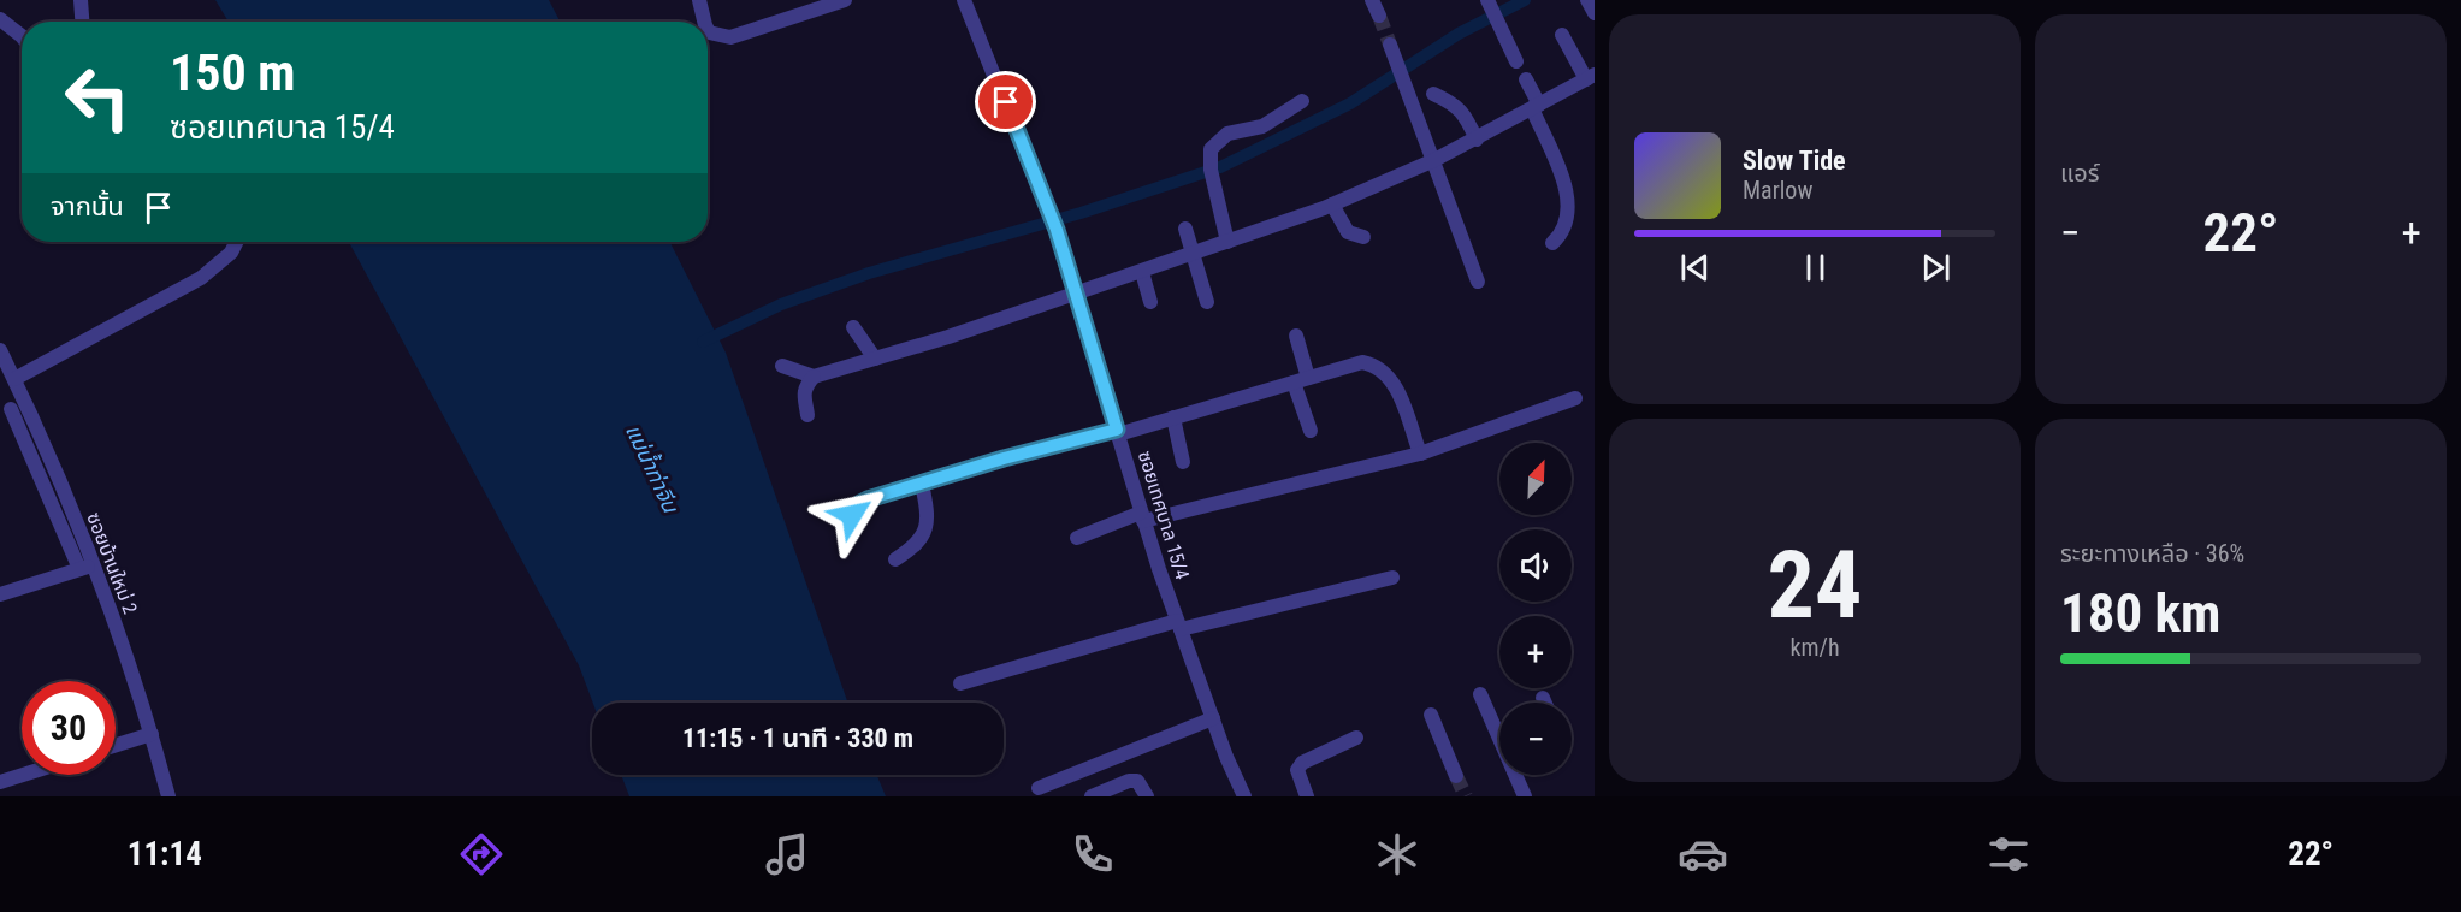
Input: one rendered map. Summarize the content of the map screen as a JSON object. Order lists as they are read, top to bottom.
{
  "streets": {
    "street": ["ซอยเทศบาล 15/4", "ซอยบ้านใหม่ 2"]
  },
  "water": ["แม่น้ำท่าจีน"],
  "north": "top right",
  "page": {
    "tile": [
      "แอร์",
      ["24", "km/h"],
      ["ระยะทางเหลือ · 36%", "180 km"]
    ],
    "turn": ["150 m", "ซอยเทศบาล 15/4"],
    "song": ["Slow Tide", "Marlow"],
    "then": "จากนั้น",
    "heat": ["−", "22°", "+"],
    "map_buttons": ["+", "−"],
    "limit": "30",
    "trip": "11:15 · 1 นาที · 330 m",
    "tabs": ["11:14", "22°"]
  }
}
